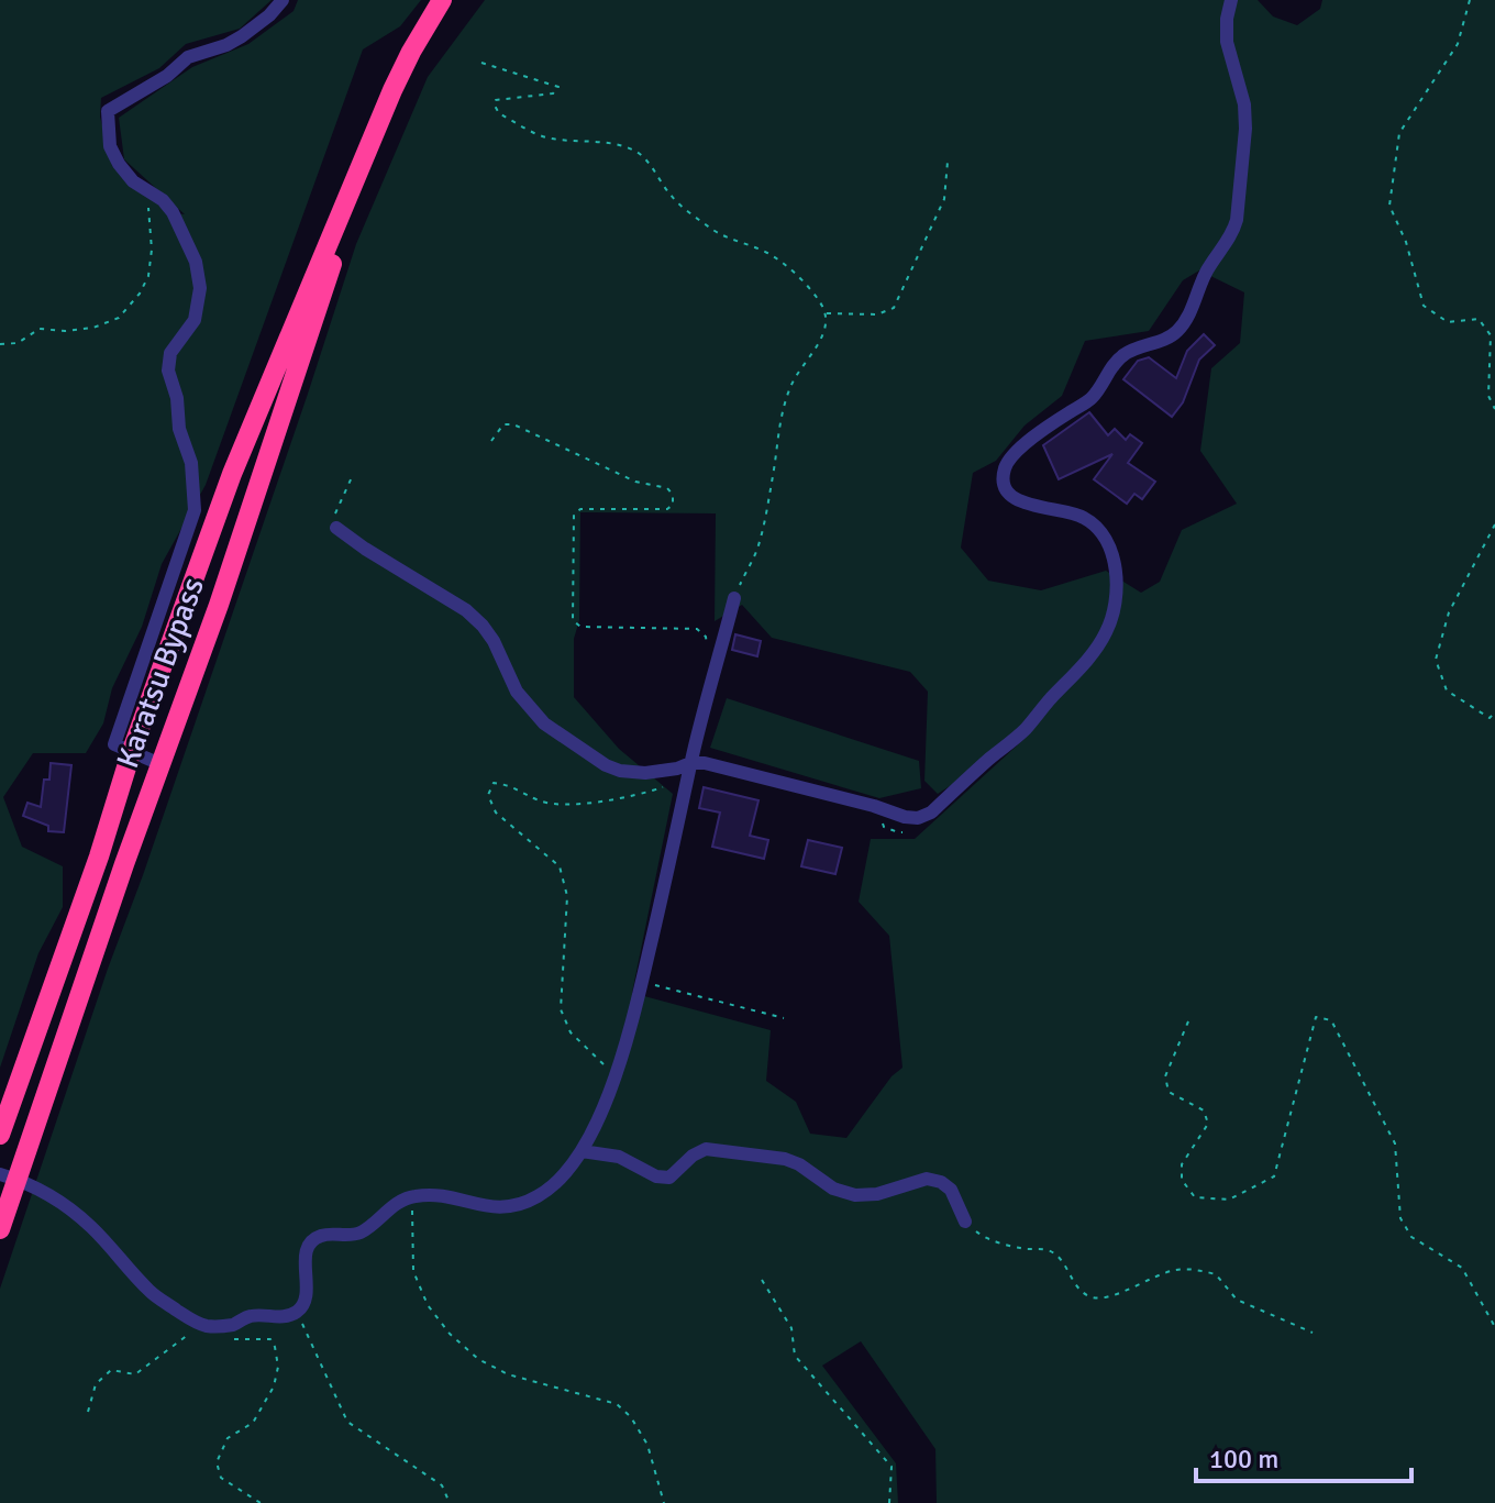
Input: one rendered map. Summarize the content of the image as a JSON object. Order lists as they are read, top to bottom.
{
  "streets": {
    "highway": ["Karatsu Bypass"]
  },
  "scale_bar": "100 m"
}
